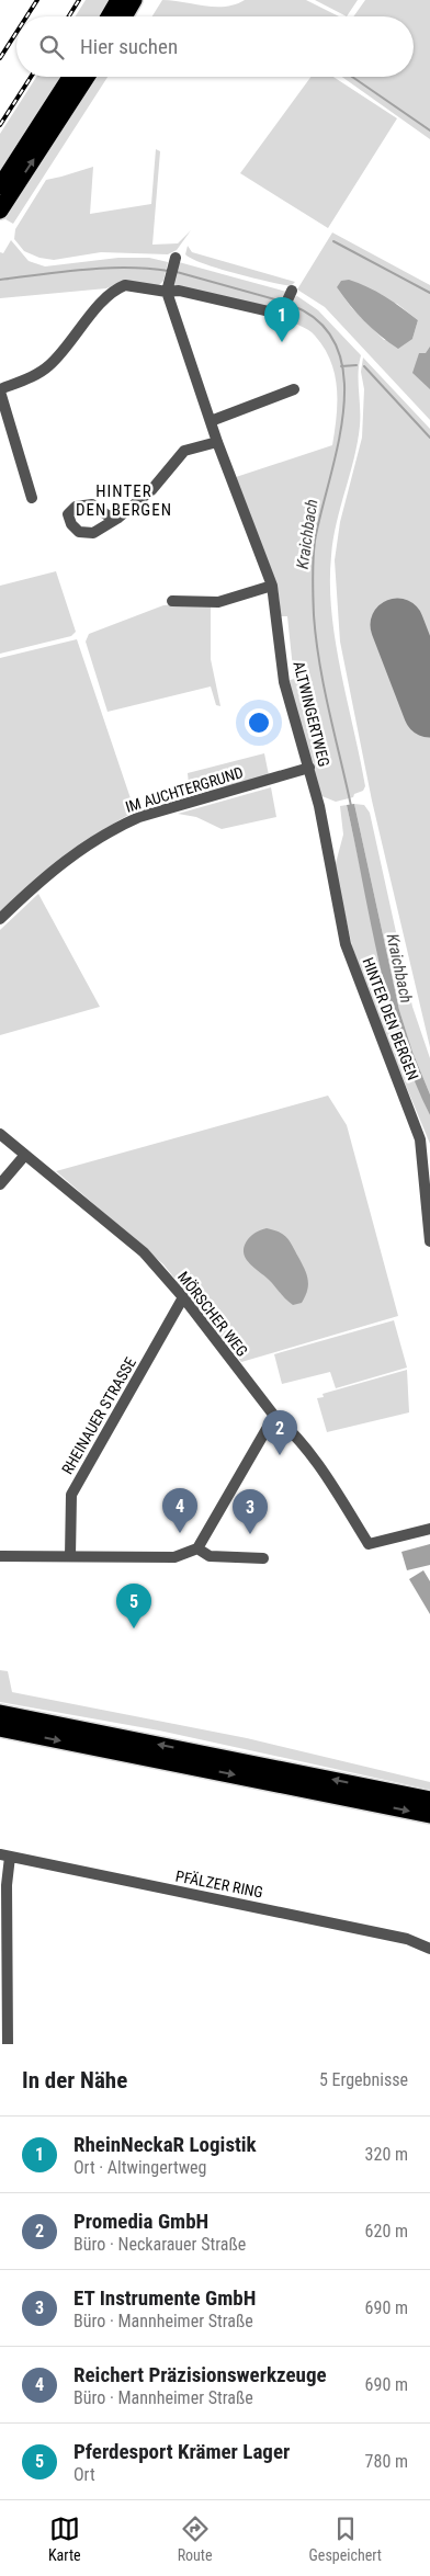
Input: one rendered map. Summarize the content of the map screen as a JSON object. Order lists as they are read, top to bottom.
{
  "streets": {
    "street": [
      "ALTWINGERTWEG",
      "IM AUCHTERGRUND",
      "HINTER DEN BERGEN",
      "MÖRSCHER WEG",
      "RHEINAUER STRASSE",
      "PFÄLZER RING"
    ]
  },
  "crossings": [
    ["ALTWINGERTWEG", "IM AUCHTERGRUND"],
    ["ALTWINGERTWEG", "HINTER DEN BERGEN"],
    ["MÖRSCHER WEG", "RHEINAUER STRASSE"]
  ],
  "districts": ["HINTER DEN BERGEN"],
  "water": ["Kraichbach"],
  "page": {
    "search": "Hier suchen",
    "pins": [
      "1",
      "2",
      "4",
      "3",
      "5"
    ],
    "heading": ["In der Nähe", "5 Ergebnisse"],
    "list": [
      {
        "mark": "1",
        "name": "RheinNeckaR Logistik",
        "note": "Ort · Altwingertweg",
        "value": "320 m"
      },
      {
        "mark": "2",
        "name": "Promedia GmbH",
        "note": "Büro · Neckarauer Straße",
        "value": "620 m"
      },
      {
        "mark": "3",
        "name": "ET Instrumente GmbH",
        "note": "Büro · Mannheimer Straße",
        "value": "690 m"
      },
      {
        "mark": "4",
        "name": "Reichert Präzisionswerkzeuge",
        "note": "Büro · Mannheimer Straße",
        "value": "690 m"
      },
      {
        "mark": "5",
        "name": "Pferdesport Krämer Lager",
        "note": "Ort",
        "value": "780 m"
      }
    ],
    "nav": ["Karte", "Route", "Gespeichert"]
  }
}
